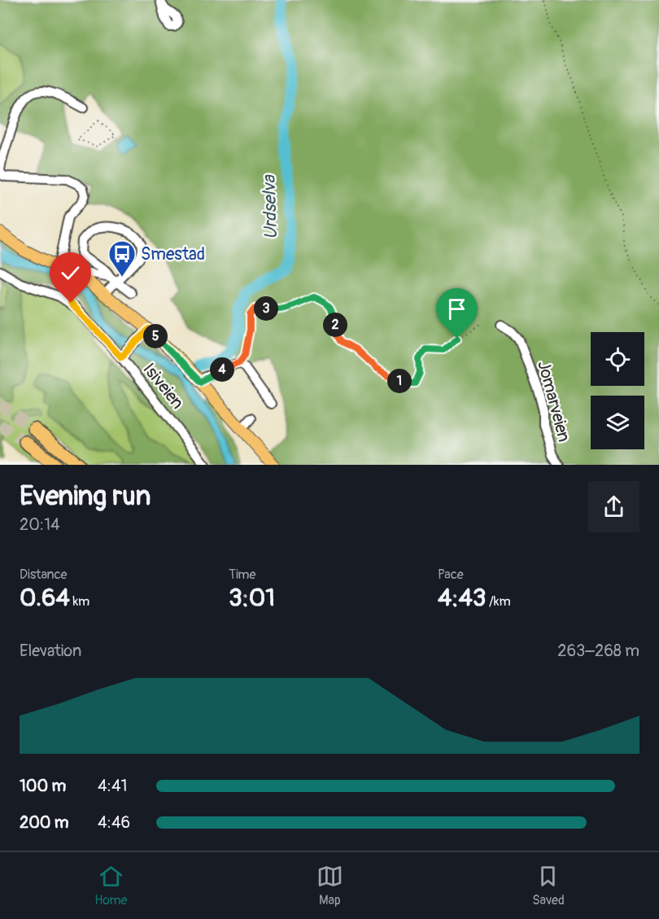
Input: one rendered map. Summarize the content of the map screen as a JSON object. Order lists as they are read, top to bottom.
{
  "streets": {
    "street": ["Isiveien", "Jomarveien"]
  },
  "water": ["Urdselva"],
  "places": {
    "bus stop": ["Smestad"]
  },
  "page": {
    "pins": [
      "3",
      "2",
      "5",
      "4",
      "1"
    ],
    "heading": ["Evening run", "20:14"],
    "stats": [
      ["Distance", "0.64 km"],
      ["Time", "3:01"],
      ["Pace", "4:43 /km"]
    ],
    "chart": ["Elevation", "263–268 m"],
    "list": [
      {
        "name": "100 m",
        "note": "4:41"
      },
      {
        "name": "200 m",
        "note": "4:46"
      }
    ],
    "tabs": ["Home", "Map", "Saved"]
  }
}
